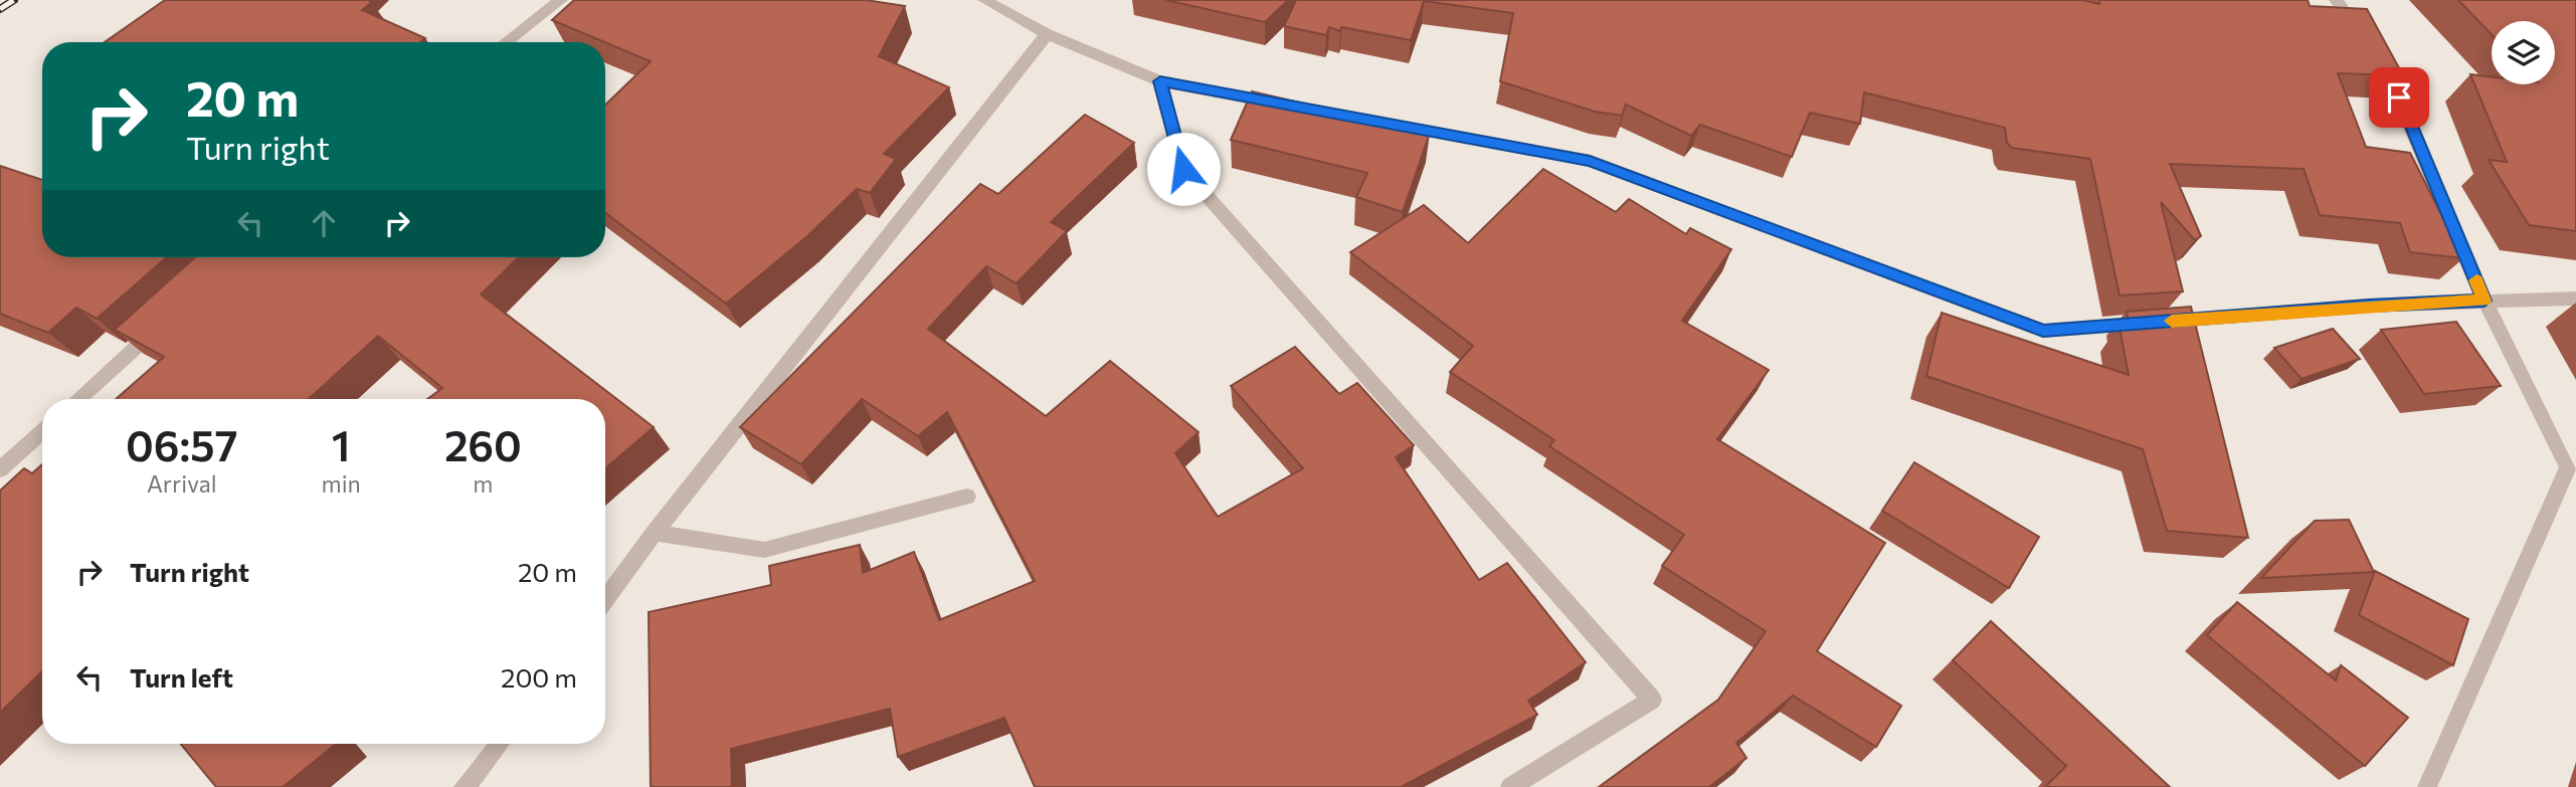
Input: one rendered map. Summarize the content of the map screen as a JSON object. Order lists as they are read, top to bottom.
{
  "page": {
    "turn": ["20 m", "Turn right"],
    "eta": [
      "06:57",
      "Arrival",
      "1",
      "min",
      "260",
      "m"
    ],
    "list": [
      {
        "name": "Turn right",
        "value": "20 m"
      },
      {
        "name": "Turn left",
        "value": "200 m"
      }
    ]
  }
}
